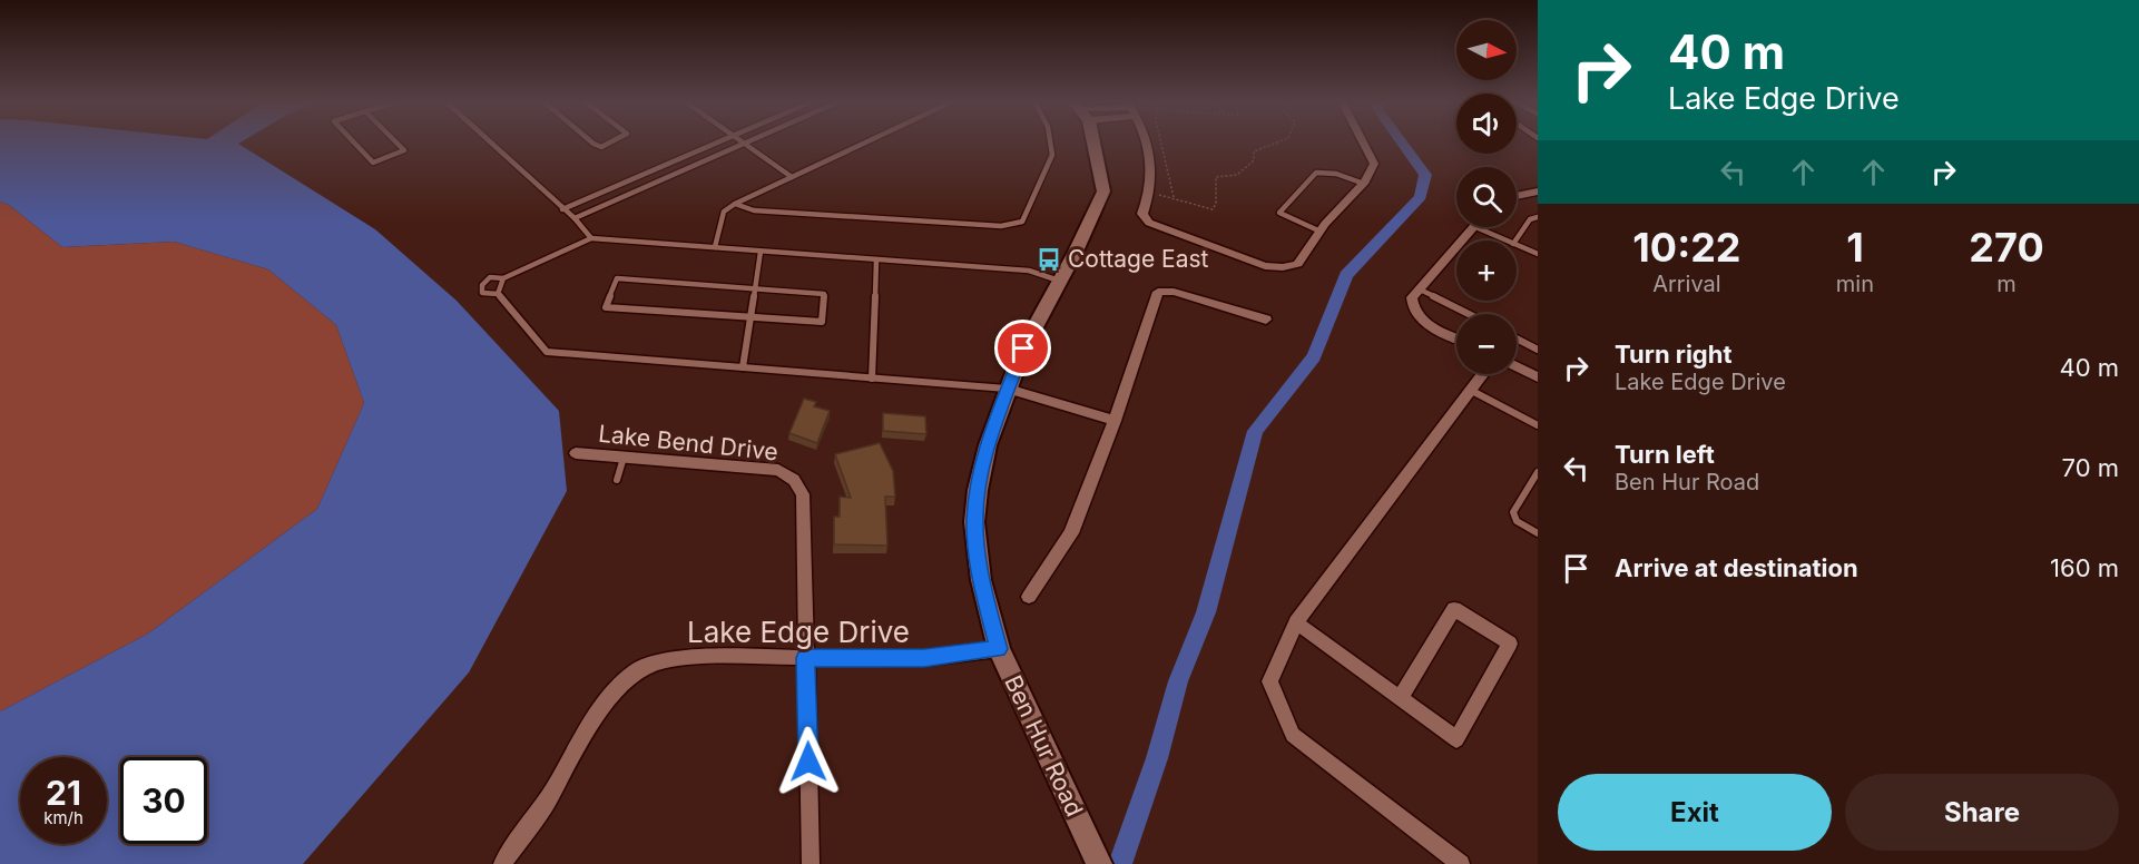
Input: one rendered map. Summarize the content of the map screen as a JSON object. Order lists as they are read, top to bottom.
{
  "streets": {
    "street": ["Lake Bend Drive", "Lake Edge Drive", "Ben Hur Road"]
  },
  "crossings": [
    ["Lake Bend Drive", "Lake Edge Drive"],
    ["Lake Edge Drive", "Ben Hur Road"]
  ],
  "places": {
    "bus stop": ["Cottage East"]
  },
  "north": "right",
  "page": {
    "turn": ["40 m", "Lake Edge Drive"],
    "map_buttons": ["+", "−"],
    "eta": [
      "10:22",
      "Arrival",
      "1",
      "min",
      "270",
      "m"
    ],
    "list": [
      {
        "name": "Turn right",
        "note": "Lake Edge Drive",
        "value": "40 m"
      },
      {
        "name": "Turn left",
        "note": "Ben Hur Road",
        "value": "70 m"
      },
      {
        "name": "Arrive at destination",
        "value": "160 m"
      }
    ],
    "speed": "21 km/h",
    "limit": "30",
    "buttons": ["Exit", "Share"]
  }
}
